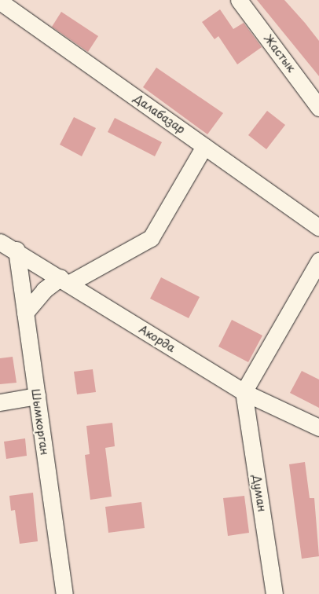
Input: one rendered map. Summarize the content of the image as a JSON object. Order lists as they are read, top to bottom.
{
  "streets": {
    "street": [
      "Жастык",
      "Далабазар",
      "Акорда",
      "Шымкорган",
      "Думан"
    ]
  },
  "crossings": [
    ["Акорда", "Шымкорган"],
    ["Акорда", "Думан"]
  ]
}
